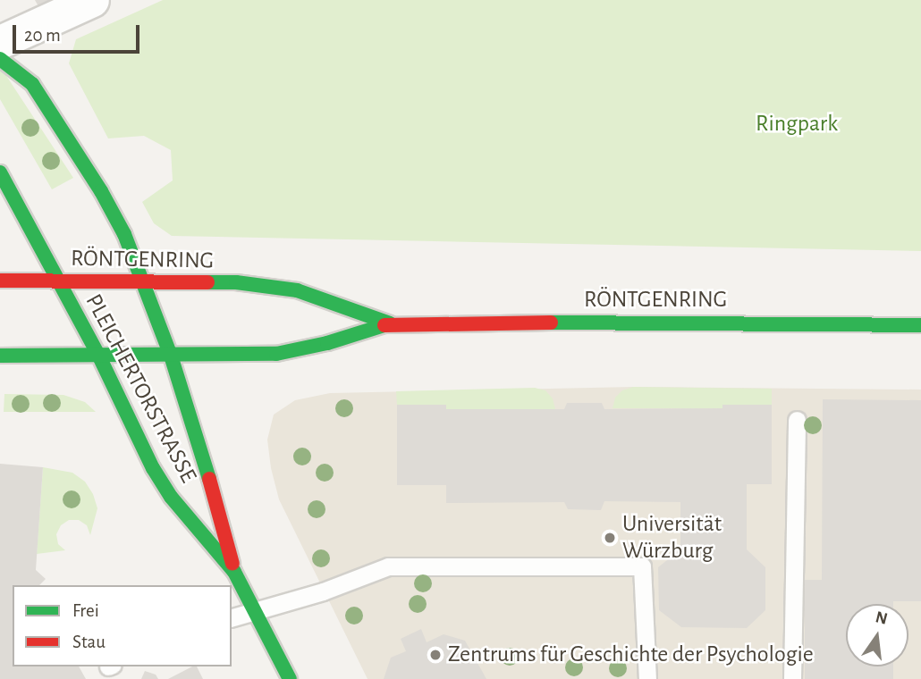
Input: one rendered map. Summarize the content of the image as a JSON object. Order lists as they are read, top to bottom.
{
  "streets": {
    "main road": ["RÖNTGENRING", "PLEICHERTORSTRASSE"]
  },
  "crossings": [
    ["RÖNTGENRING", "PLEICHERTORSTRASSE"]
  ],
  "parks": ["Ringpark"],
  "places": ["Universität Würzburg", "Zentrums für Geschichte der Psychologie"],
  "legend": ["Frei", "Stau"],
  "scale_bar": "20 m",
  "north": "top"
}
